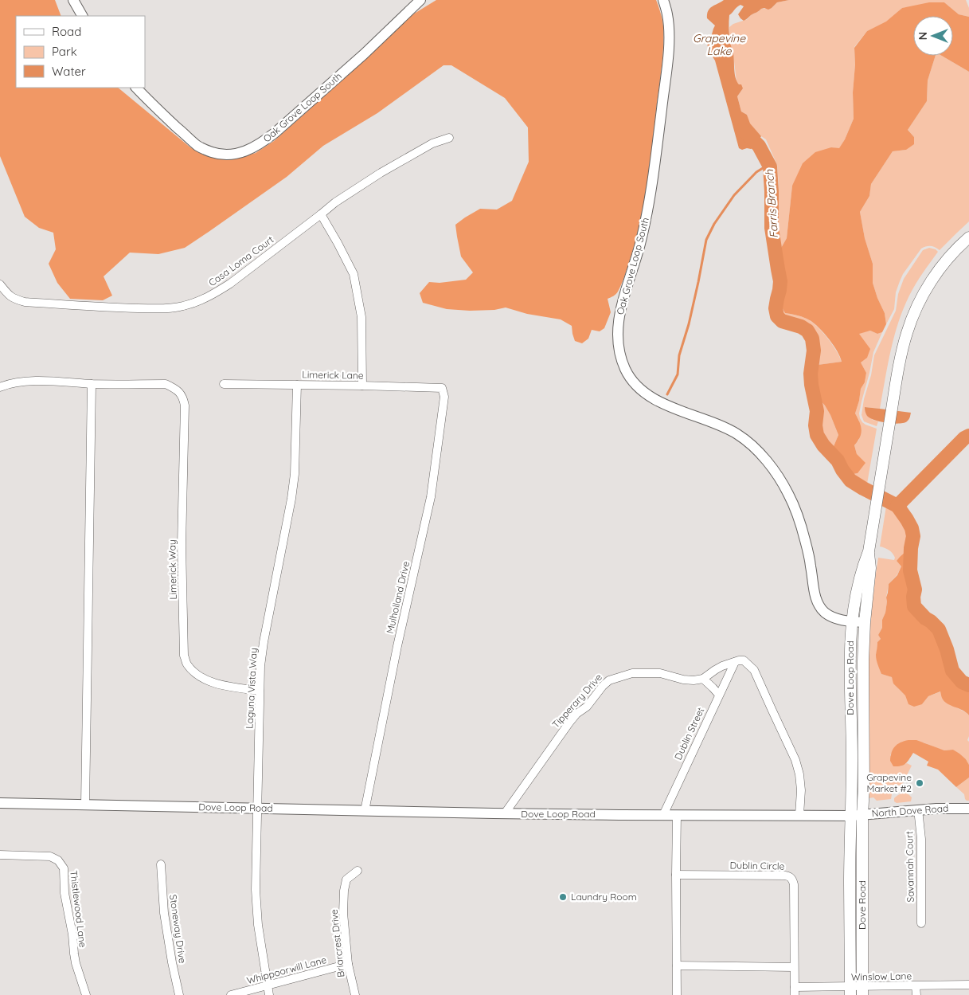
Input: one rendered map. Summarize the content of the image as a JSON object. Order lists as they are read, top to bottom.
{
  "streets": {
    "main road": ["Dove Loop Road", "Dove Road"],
    "street": [
      "Oak Grove Loop South",
      "Casa Loma Court",
      "Limerick Lane",
      "Limerick Way",
      "Mulholland Drive",
      "Laguna Vista Way",
      "Tipperary Drive",
      "Dublin Street",
      "North Dove Road",
      "Dublin Circle",
      "Savannah Court",
      "Thistlewood Lane",
      "Stoneway Drive",
      "Briarcrest Drive",
      "Whippoorwill Lane",
      "Winslow Lane"
    ]
  },
  "crossings": [
    ["Oak Grove Loop South", "Dove Loop Road"],
    ["Limerick Lane", "Mulholland Drive"],
    ["Limerick Lane", "Laguna Vista Way"],
    ["Limerick Way", "Laguna Vista Way"],
    ["Mulholland Drive", "Dove Loop Road"],
    ["Dove Loop Road", "Laguna Vista Way"],
    ["Dove Loop Road", "Tipperary Drive"],
    ["Dove Loop Road", "Dublin Street"],
    ["Dove Loop Road", "North Dove Road"],
    ["Dove Loop Road", "Dove Road"],
    ["Laguna Vista Way", "Whippoorwill Lane"],
    ["North Dove Road", "Savannah Court"],
    ["North Dove Road", "Dove Road"],
    ["Dublin Circle", "Winslow Lane"],
    ["Dove Road", "Winslow Lane"],
    ["Briarcrest Drive", "Whippoorwill Lane"]
  ],
  "water": ["Grapevine Lake", "Farris Branch"],
  "places": ["Grapevine Market #2", "Laundry Room"],
  "legend": ["Road", "Park", "Water"],
  "north": "left"
}
